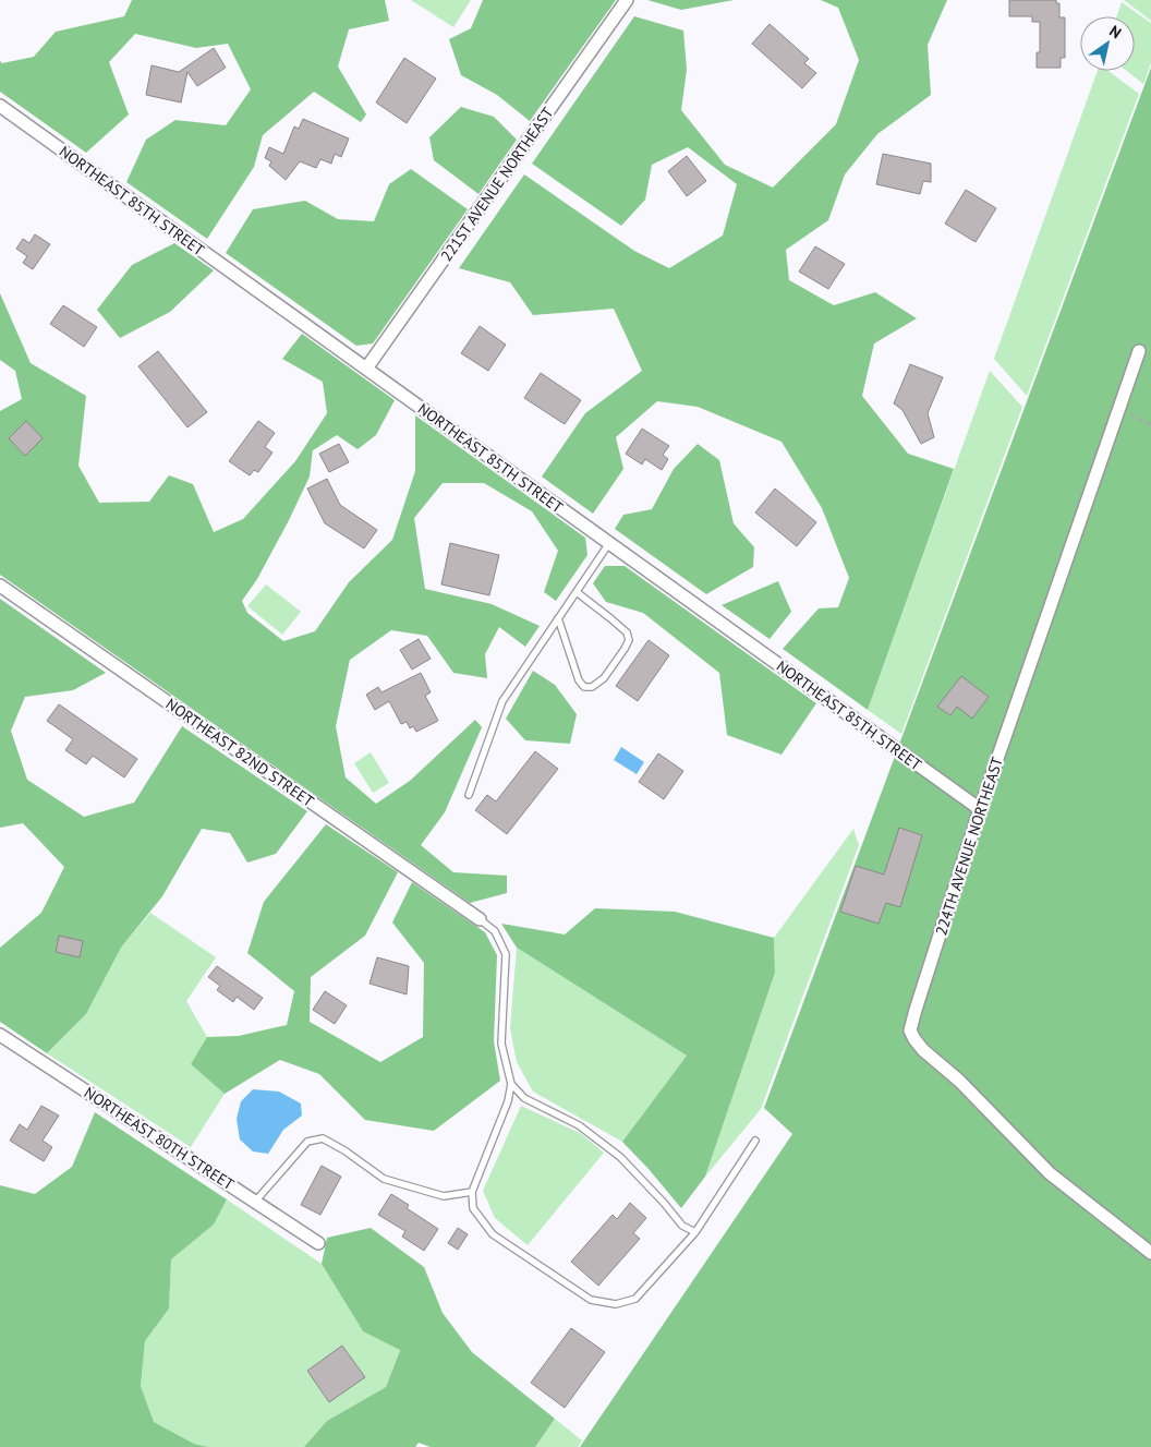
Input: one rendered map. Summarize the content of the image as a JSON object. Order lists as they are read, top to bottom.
{
  "streets": {
    "street": [
      "221ST AVENUE NORTHEAST",
      "NORTHEAST 85TH STREET",
      "NORTHEAST 82ND STREET",
      "224TH AVENUE NORTHEAST",
      "NORTHEAST 80TH STREET"
    ]
  },
  "crossings": [
    ["221ST AVENUE NORTHEAST", "NORTHEAST 85TH STREET"],
    ["NORTHEAST 85TH STREET", "224TH AVENUE NORTHEAST"]
  ],
  "north": "top right"
}
